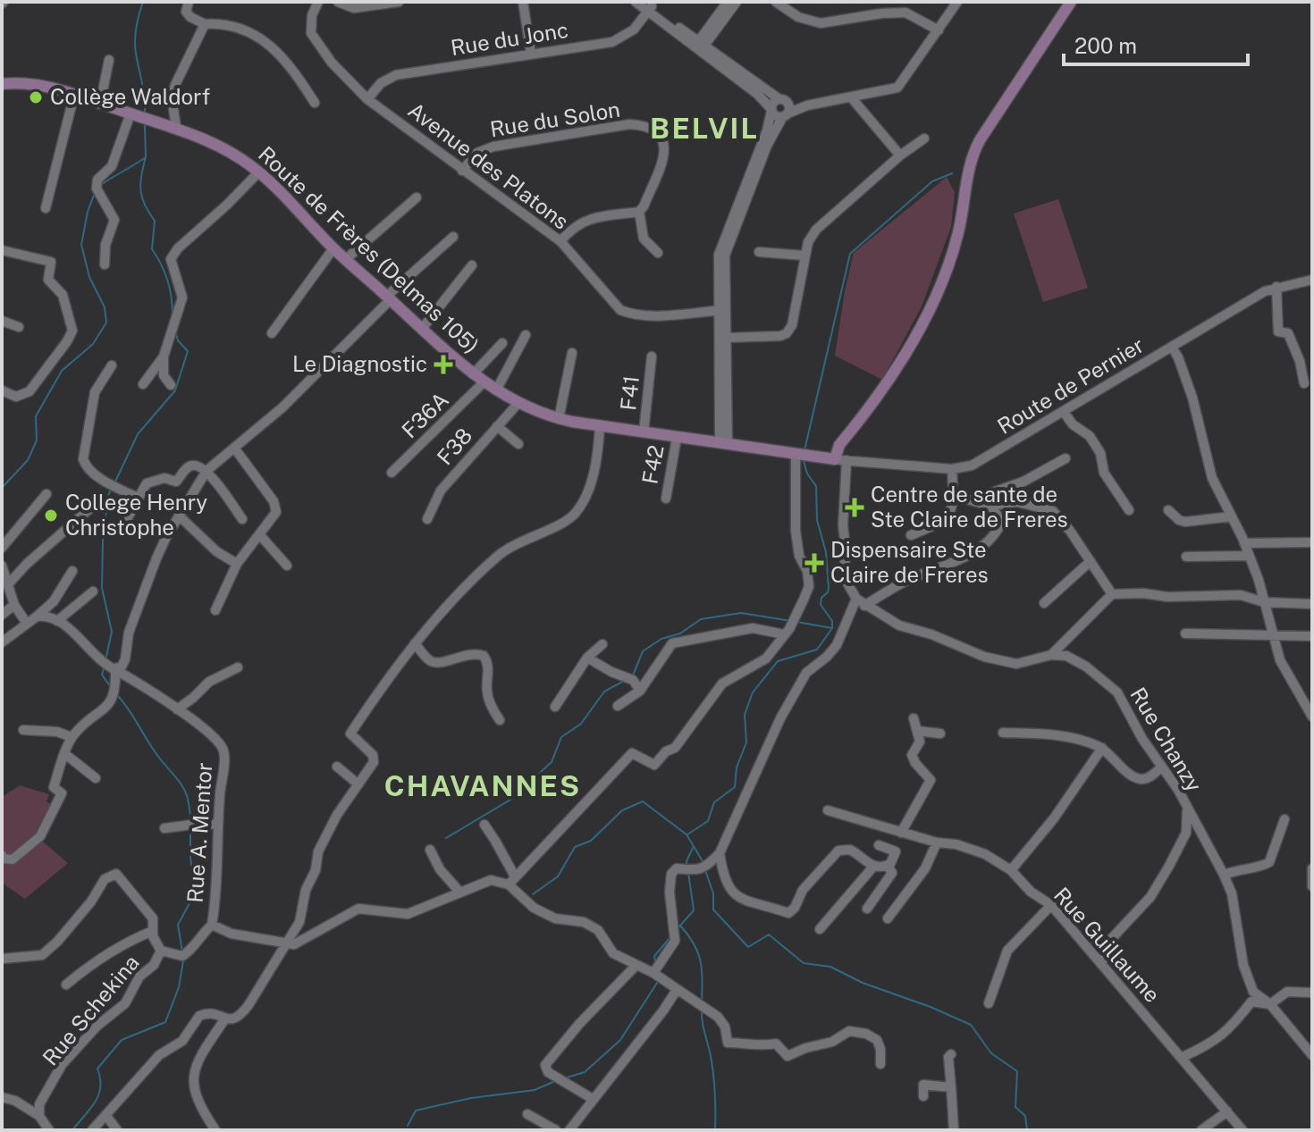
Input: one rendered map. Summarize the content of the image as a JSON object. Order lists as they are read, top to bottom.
{
  "streets": {
    "main road": ["Route de Frères (Delmas 105)"],
    "street": [
      "Rue du Jonc",
      "Rue du Solon",
      "Avenue des Platons",
      "Route de Pernier",
      "F41",
      "F36A",
      "F38",
      "F42",
      "Rue Chanzy",
      "Rue A. Mentor",
      "Rue Guillaume",
      "Rue Schekina"
    ]
  },
  "crossings": [
    ["Rue du Jonc", "Avenue des Platons"],
    ["Rue du Solon", "Avenue des Platons"],
    ["Route de Frères (Delmas 105)", "Route de Pernier"],
    ["Route de Frères (Delmas 105)", "F41"],
    ["Route de Frères (Delmas 105)", "F36A"],
    ["Route de Frères (Delmas 105)", "F38"],
    ["Route de Frères (Delmas 105)", "F42"]
  ],
  "districts": ["BELVIL", "CHAVANNES"],
  "places": {
    "other": ["Collège Waldorf", "College Henry Christophe"],
    "health": ["Le Diagnostic", "Centre de sante de Ste Claire de Freres", "Dispensaire Ste Claire de Freres"]
  },
  "scale_bar": "200 m"
}
